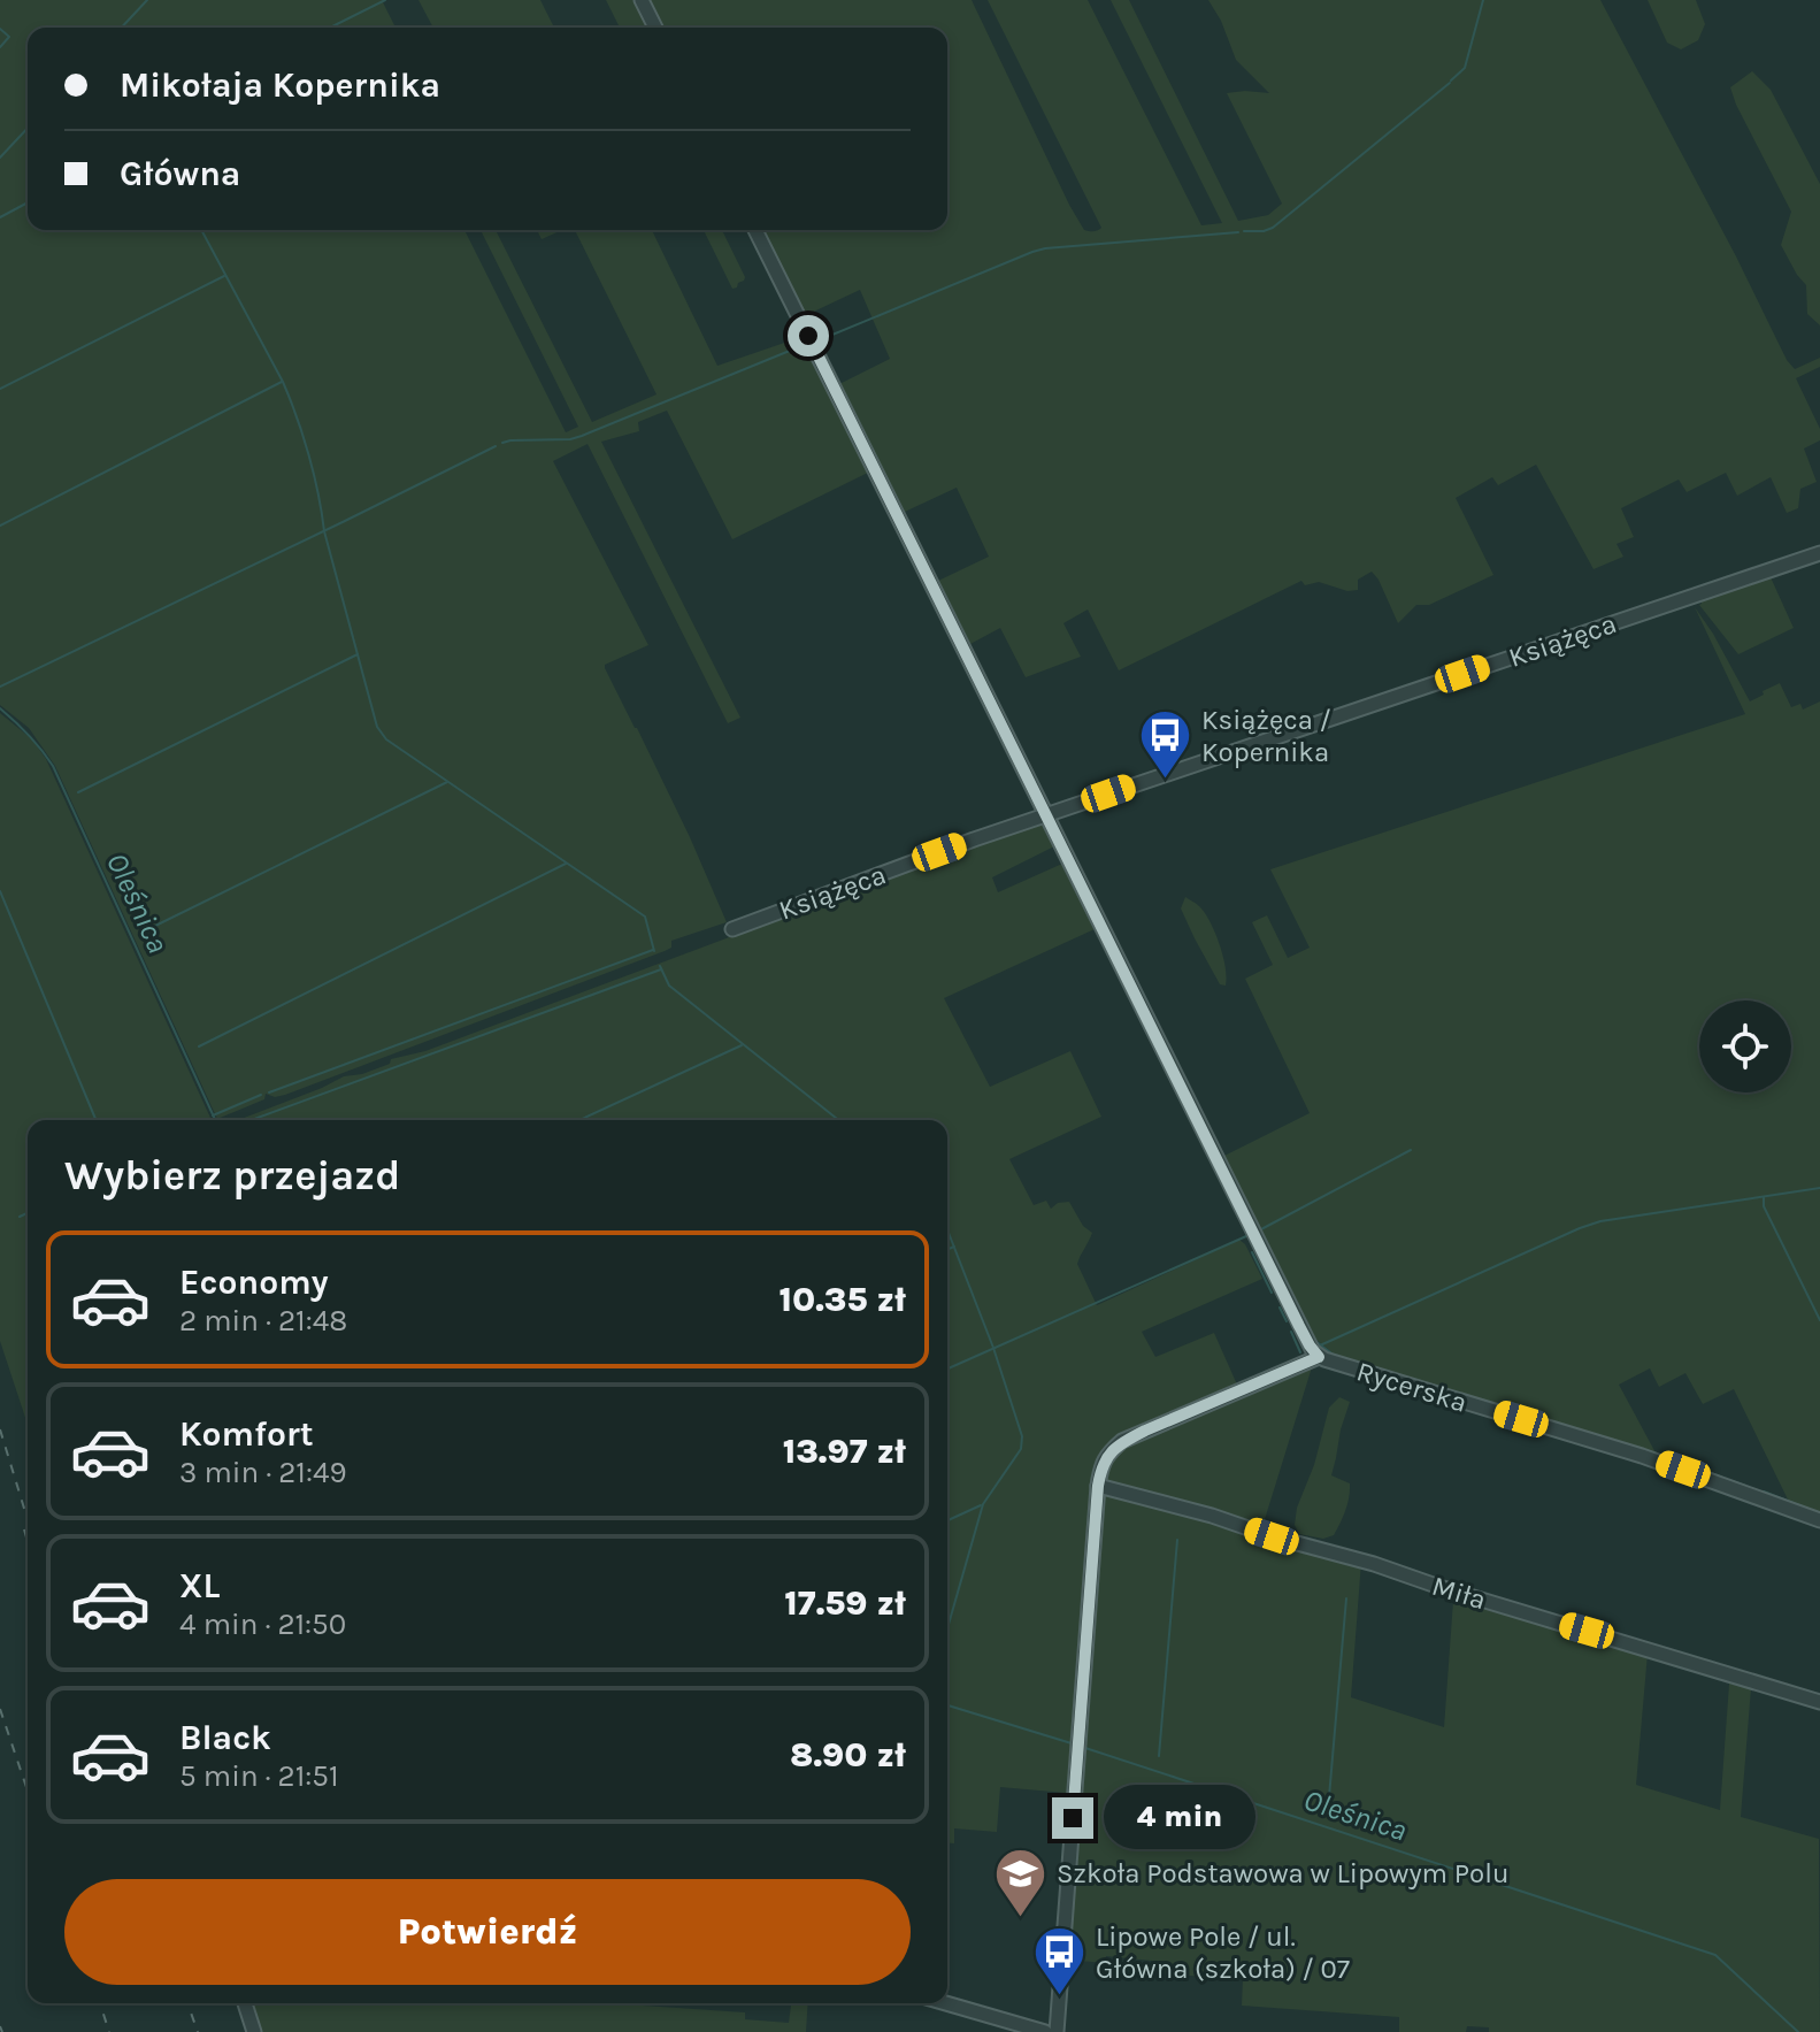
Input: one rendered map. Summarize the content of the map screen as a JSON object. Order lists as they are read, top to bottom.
{
  "streets": {
    "street": ["Książęca", "Rycerska", "Miła"]
  },
  "water": ["Oleśnica"],
  "places": {
    "bus stop": ["Książęca / Kopernika", "Lipowe Pole / ul. Główna (szkoła) / 07"],
    "school or university": ["Szkoła Podstawowa w Lipowym Polu"]
  },
  "page": {
    "banner": ["Mikołaja Kopernika", "Główna"],
    "heading": "Wybierz przejazd",
    "list": [
      {
        "name": "Economy",
        "note": "2 min · 21:48",
        "value": "10.35 zł"
      },
      {
        "name": "Komfort",
        "note": "3 min · 21:49",
        "value": "13.97 zł"
      },
      {
        "name": "XL",
        "note": "4 min · 21:50",
        "value": "17.59 zł"
      },
      {
        "name": "Black",
        "note": "5 min · 21:51",
        "value": "8.90 zł"
      }
    ],
    "bubble": "4 min",
    "buttons": "Potwierdź"
  }
}
